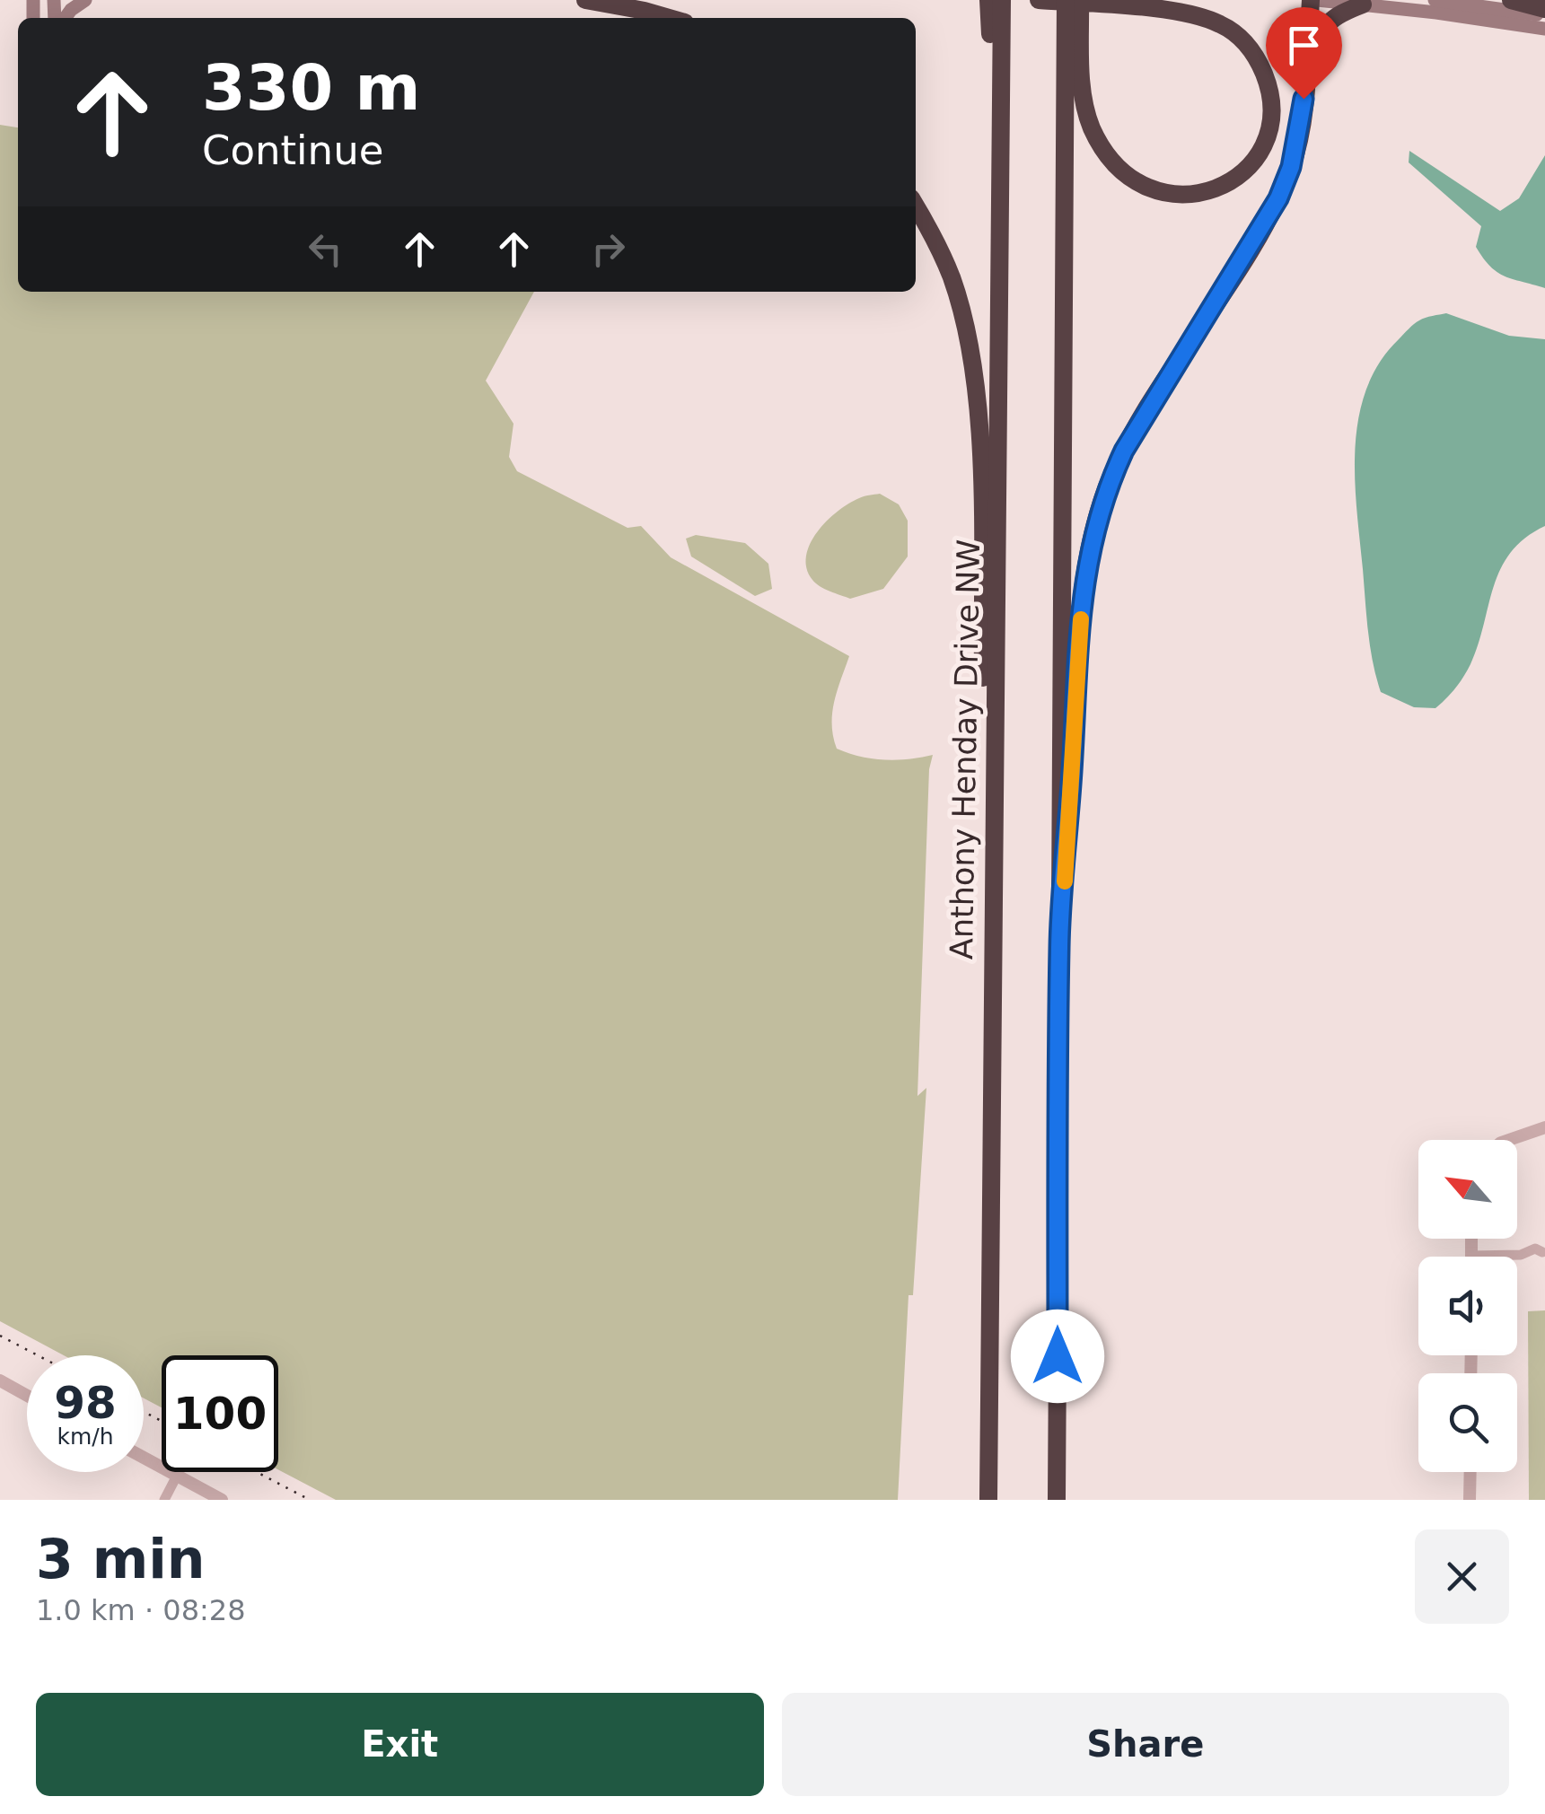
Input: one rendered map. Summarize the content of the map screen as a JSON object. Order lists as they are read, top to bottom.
{
  "streets": {
    "highway": ["Anthony Henday Drive NW"]
  },
  "north": "top left",
  "page": {
    "turn": ["330 m", "Continue"],
    "speed": "98 km/h",
    "limit": "100",
    "heading": ["3 min", "1.0 km · 08:28"],
    "buttons": ["Exit", "Share"]
  }
}
